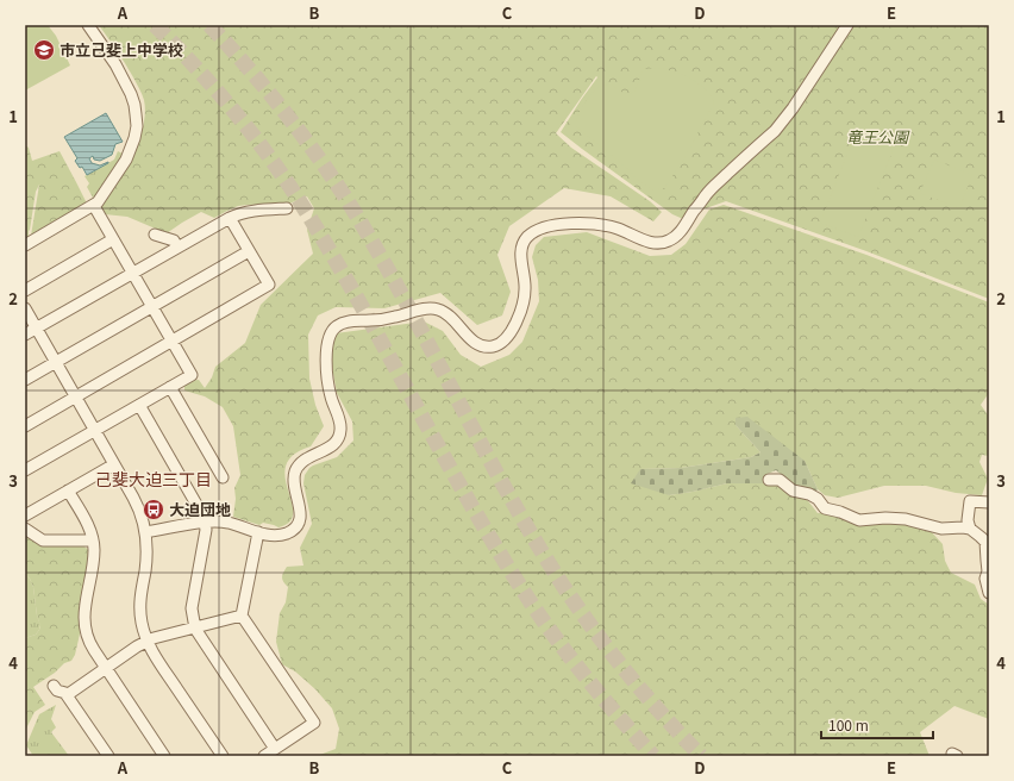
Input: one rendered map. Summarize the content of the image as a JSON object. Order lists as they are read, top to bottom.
{
  "districts": ["己斐大迫三丁目"],
  "parks": ["竜王公園"],
  "places": {
    "school or university": ["市立己斐上中学校"],
    "bus stop": ["大迫団地"]
  },
  "scale_bar": "100 m",
  "grid": {
    "columns": [
      "A",
      "B",
      "C",
      "D",
      "E"
    ],
    "rows": [
      "1",
      "2",
      "3",
      "4"
    ]
  }
}
